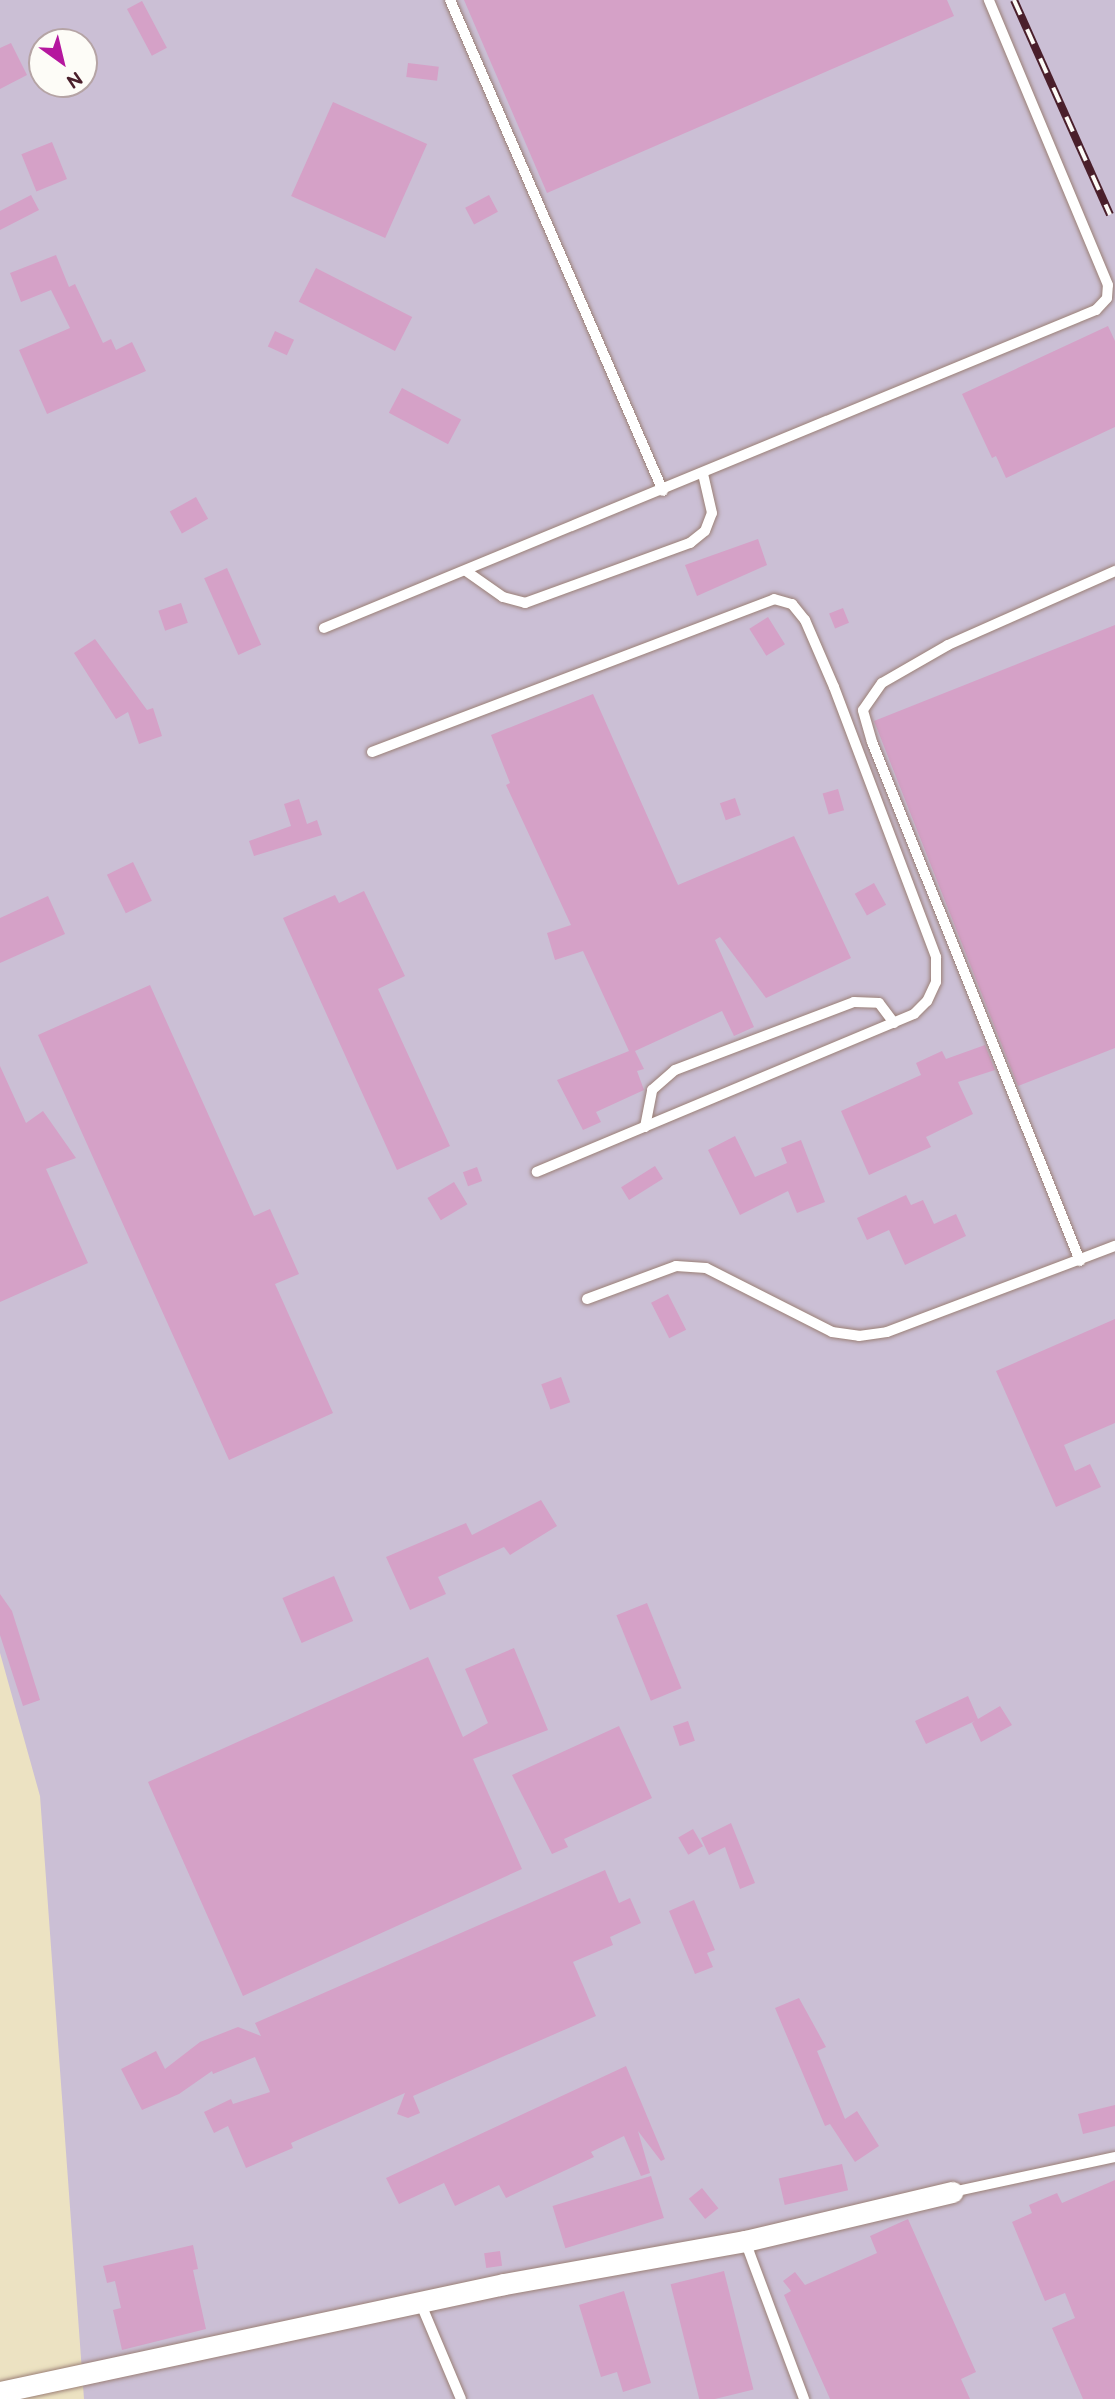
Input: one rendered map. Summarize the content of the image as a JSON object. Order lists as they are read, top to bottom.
{
  "north": "bottom right"
}
